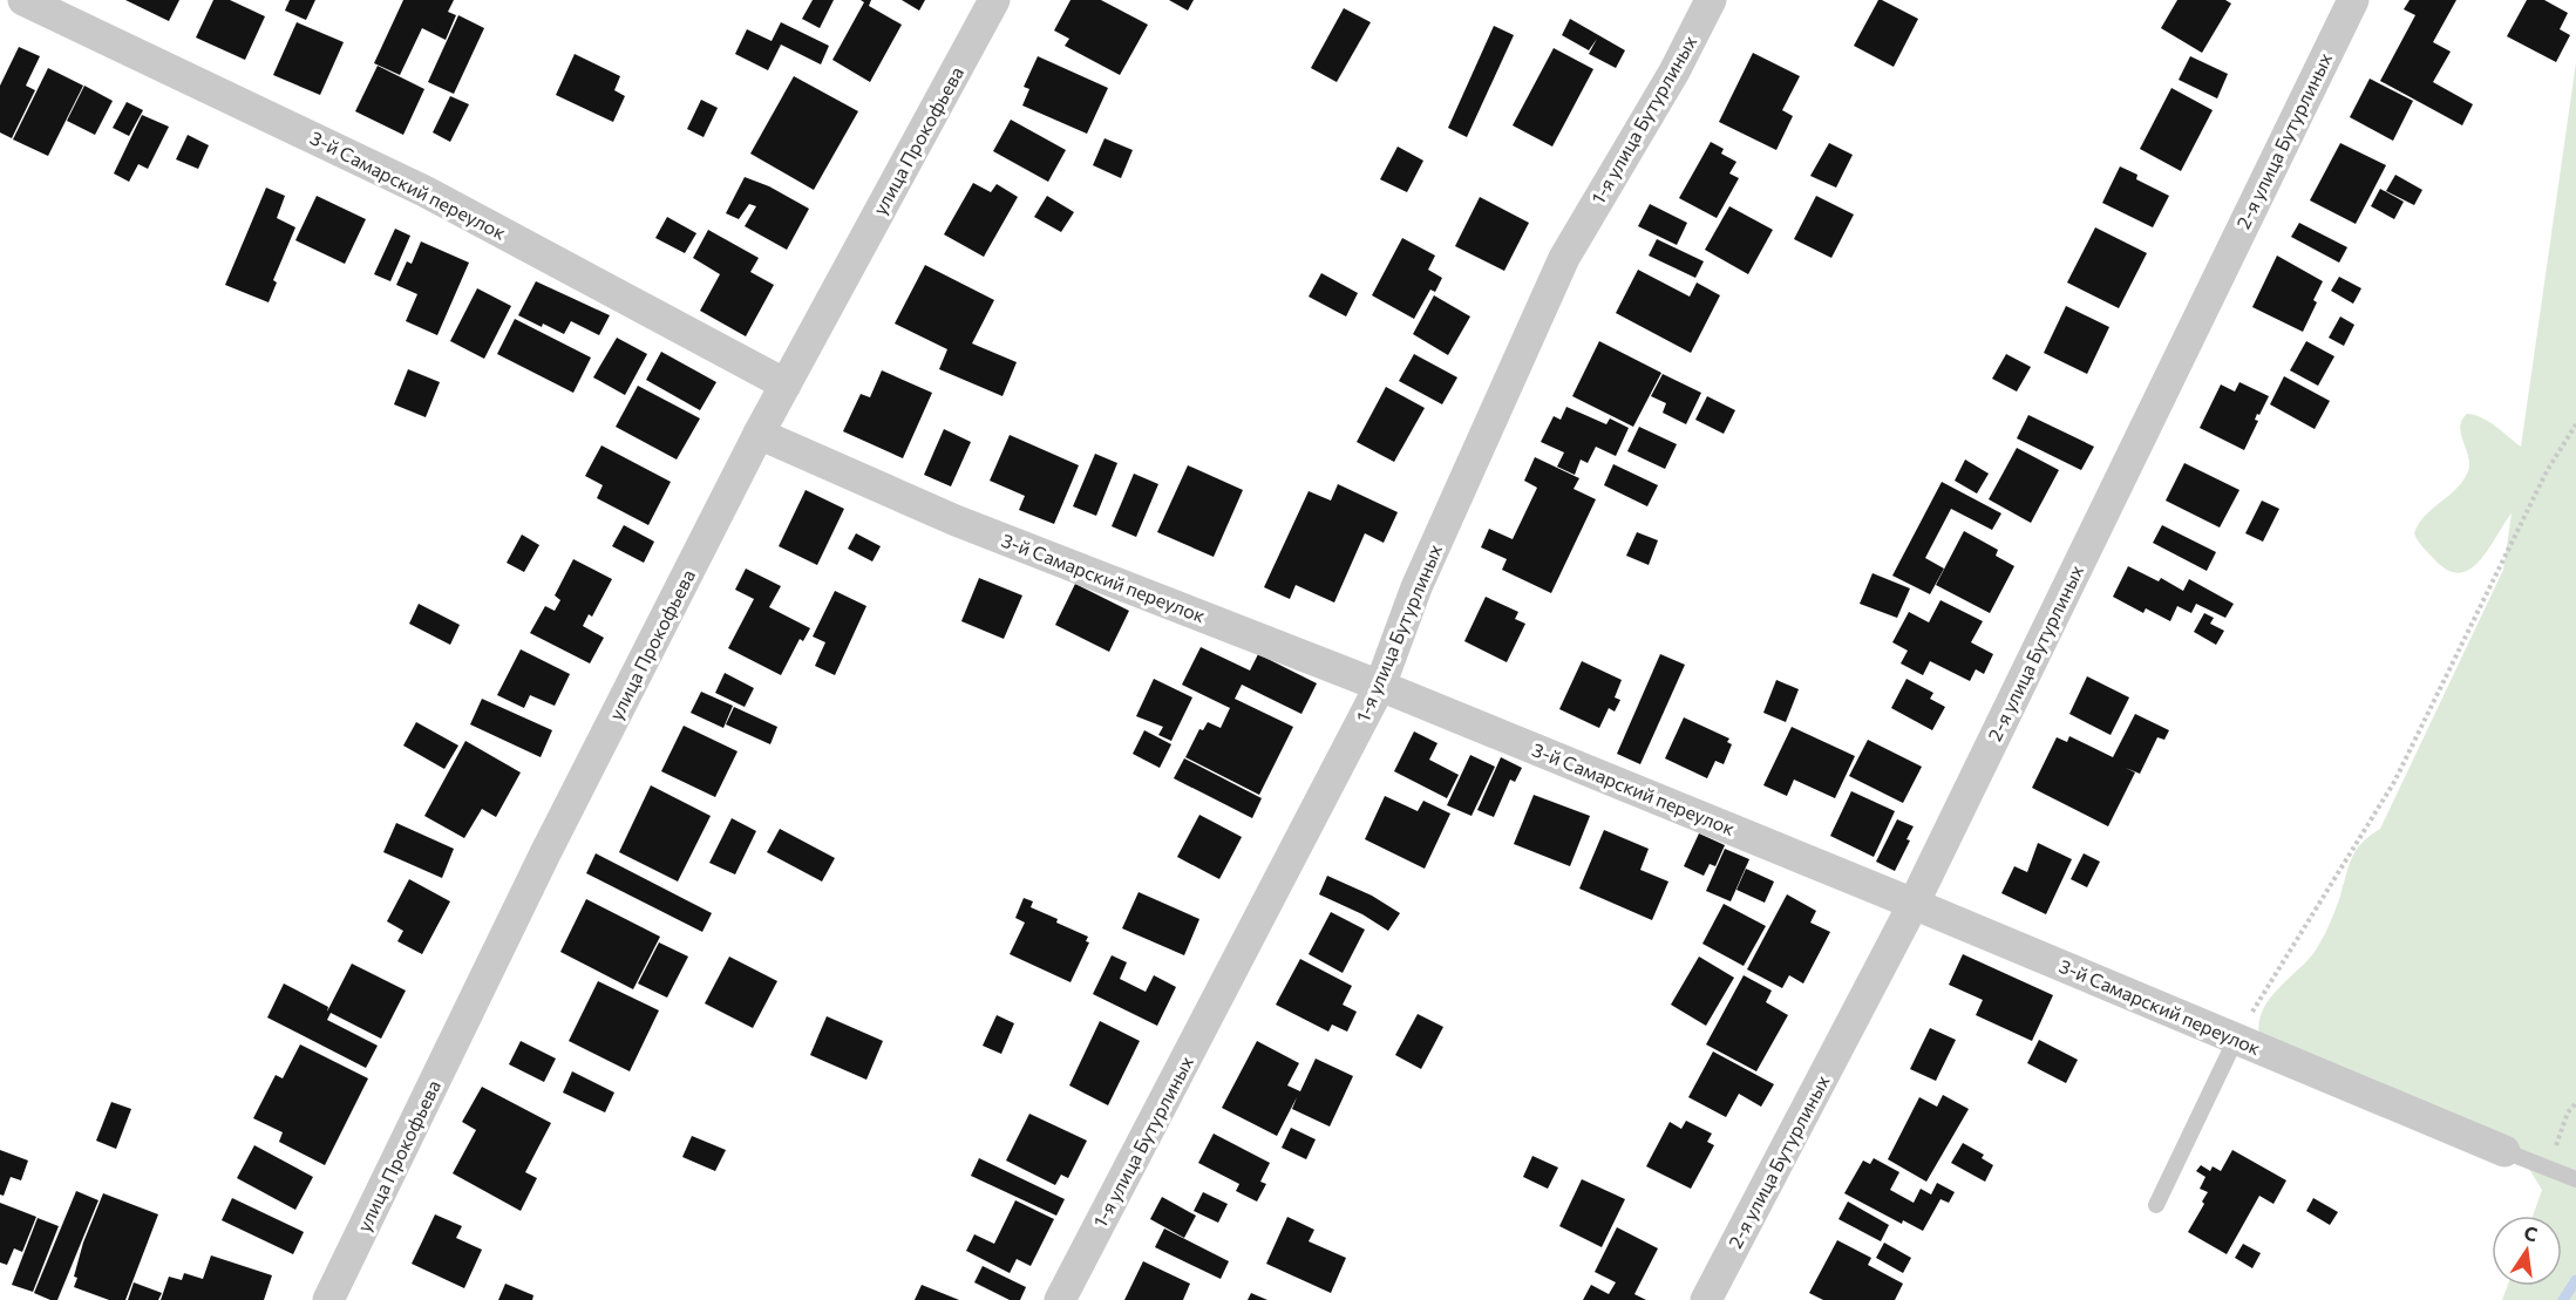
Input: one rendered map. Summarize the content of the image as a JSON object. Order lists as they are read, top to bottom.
{
  "streets": {
    "street": [
      "1-я улица Бутурлиных",
      "улица Прокофьева",
      "2-я улица Бутурлиных",
      "3-й Самарский переулок"
    ]
  },
  "crossings": [
    ["1-я улица Бутурлиных", "3-й Самарский переулок"],
    ["улица Прокофьева", "3-й Самарский переулок"],
    ["2-я улица Бутурлиных", "3-й Самарский переулок"]
  ],
  "north": "top"
}
